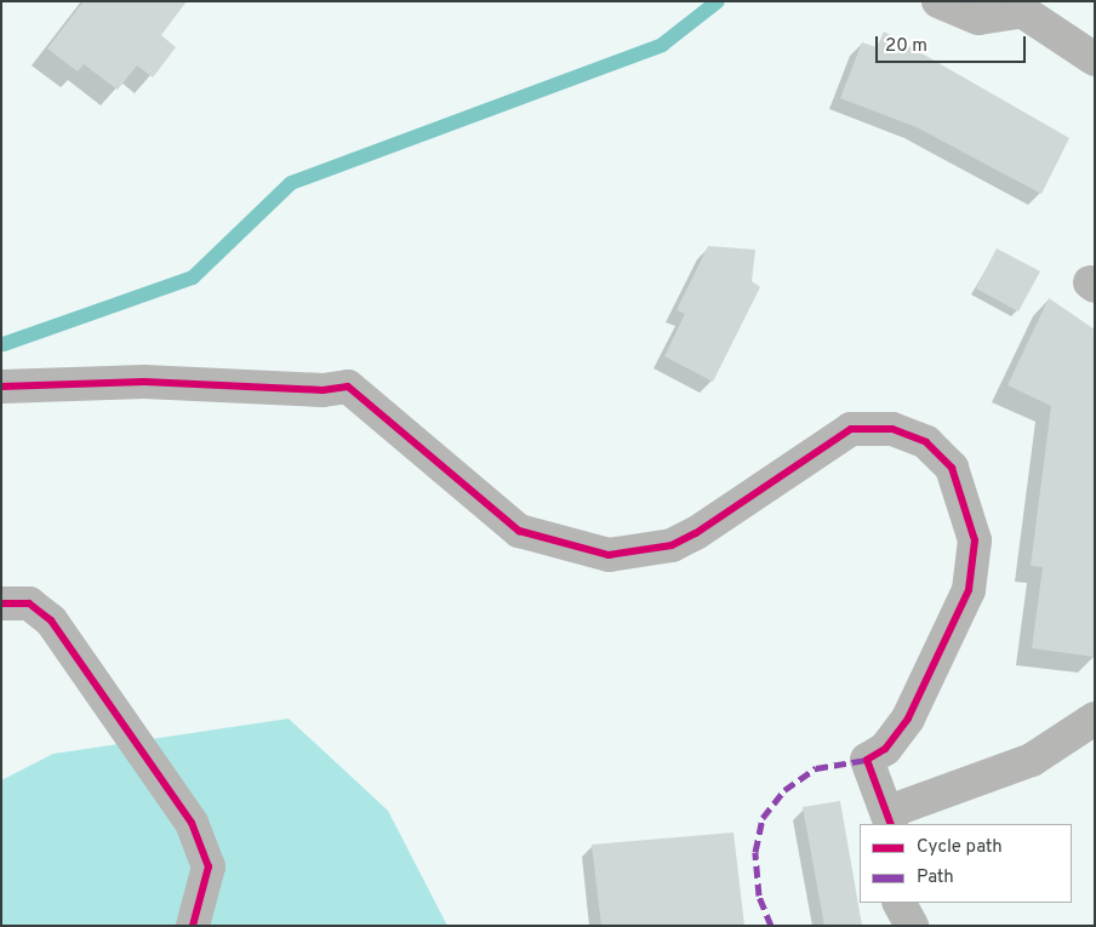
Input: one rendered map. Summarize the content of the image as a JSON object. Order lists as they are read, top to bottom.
{
  "legend": ["Cycle path", "Path"],
  "scale_bar": "20 m"
}
